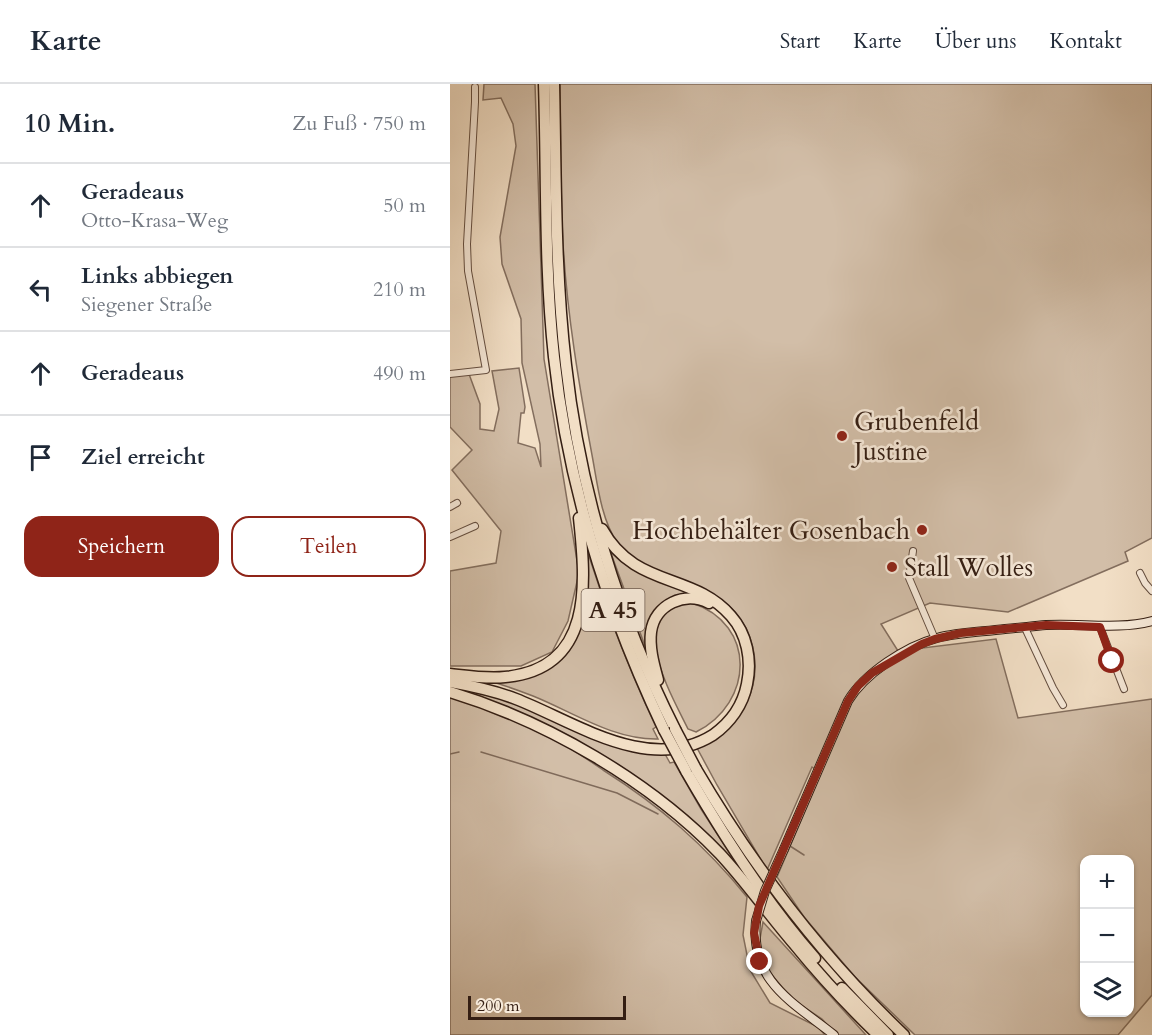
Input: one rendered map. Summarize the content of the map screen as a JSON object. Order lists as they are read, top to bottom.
{
  "streets": {
    "highway": ["A 45"]
  },
  "places": ["Grubenfeld Justine", "Hochbehälter Gosenbach", "Stall Wolles"],
  "scale_bar": "200 m",
  "page": {
    "header": "Karte",
    "nav": [
      "Start",
      "Karte",
      "Über uns",
      "Kontakt"
    ],
    "heading": ["10 Min.", "Zu Fuß · 750 m"],
    "list": [
      ["Geradeaus", "Otto-Krasa-Weg", "50 m"],
      ["Links abbiegen", "Siegener Straße", "210 m"],
      ["Geradeaus", "490 m"],
      "Ziel erreicht"
    ],
    "buttons": ["Speichern", "Teilen"],
    "map_buttons": ["+", "−"],
    "scale": "200 m"
  }
}
